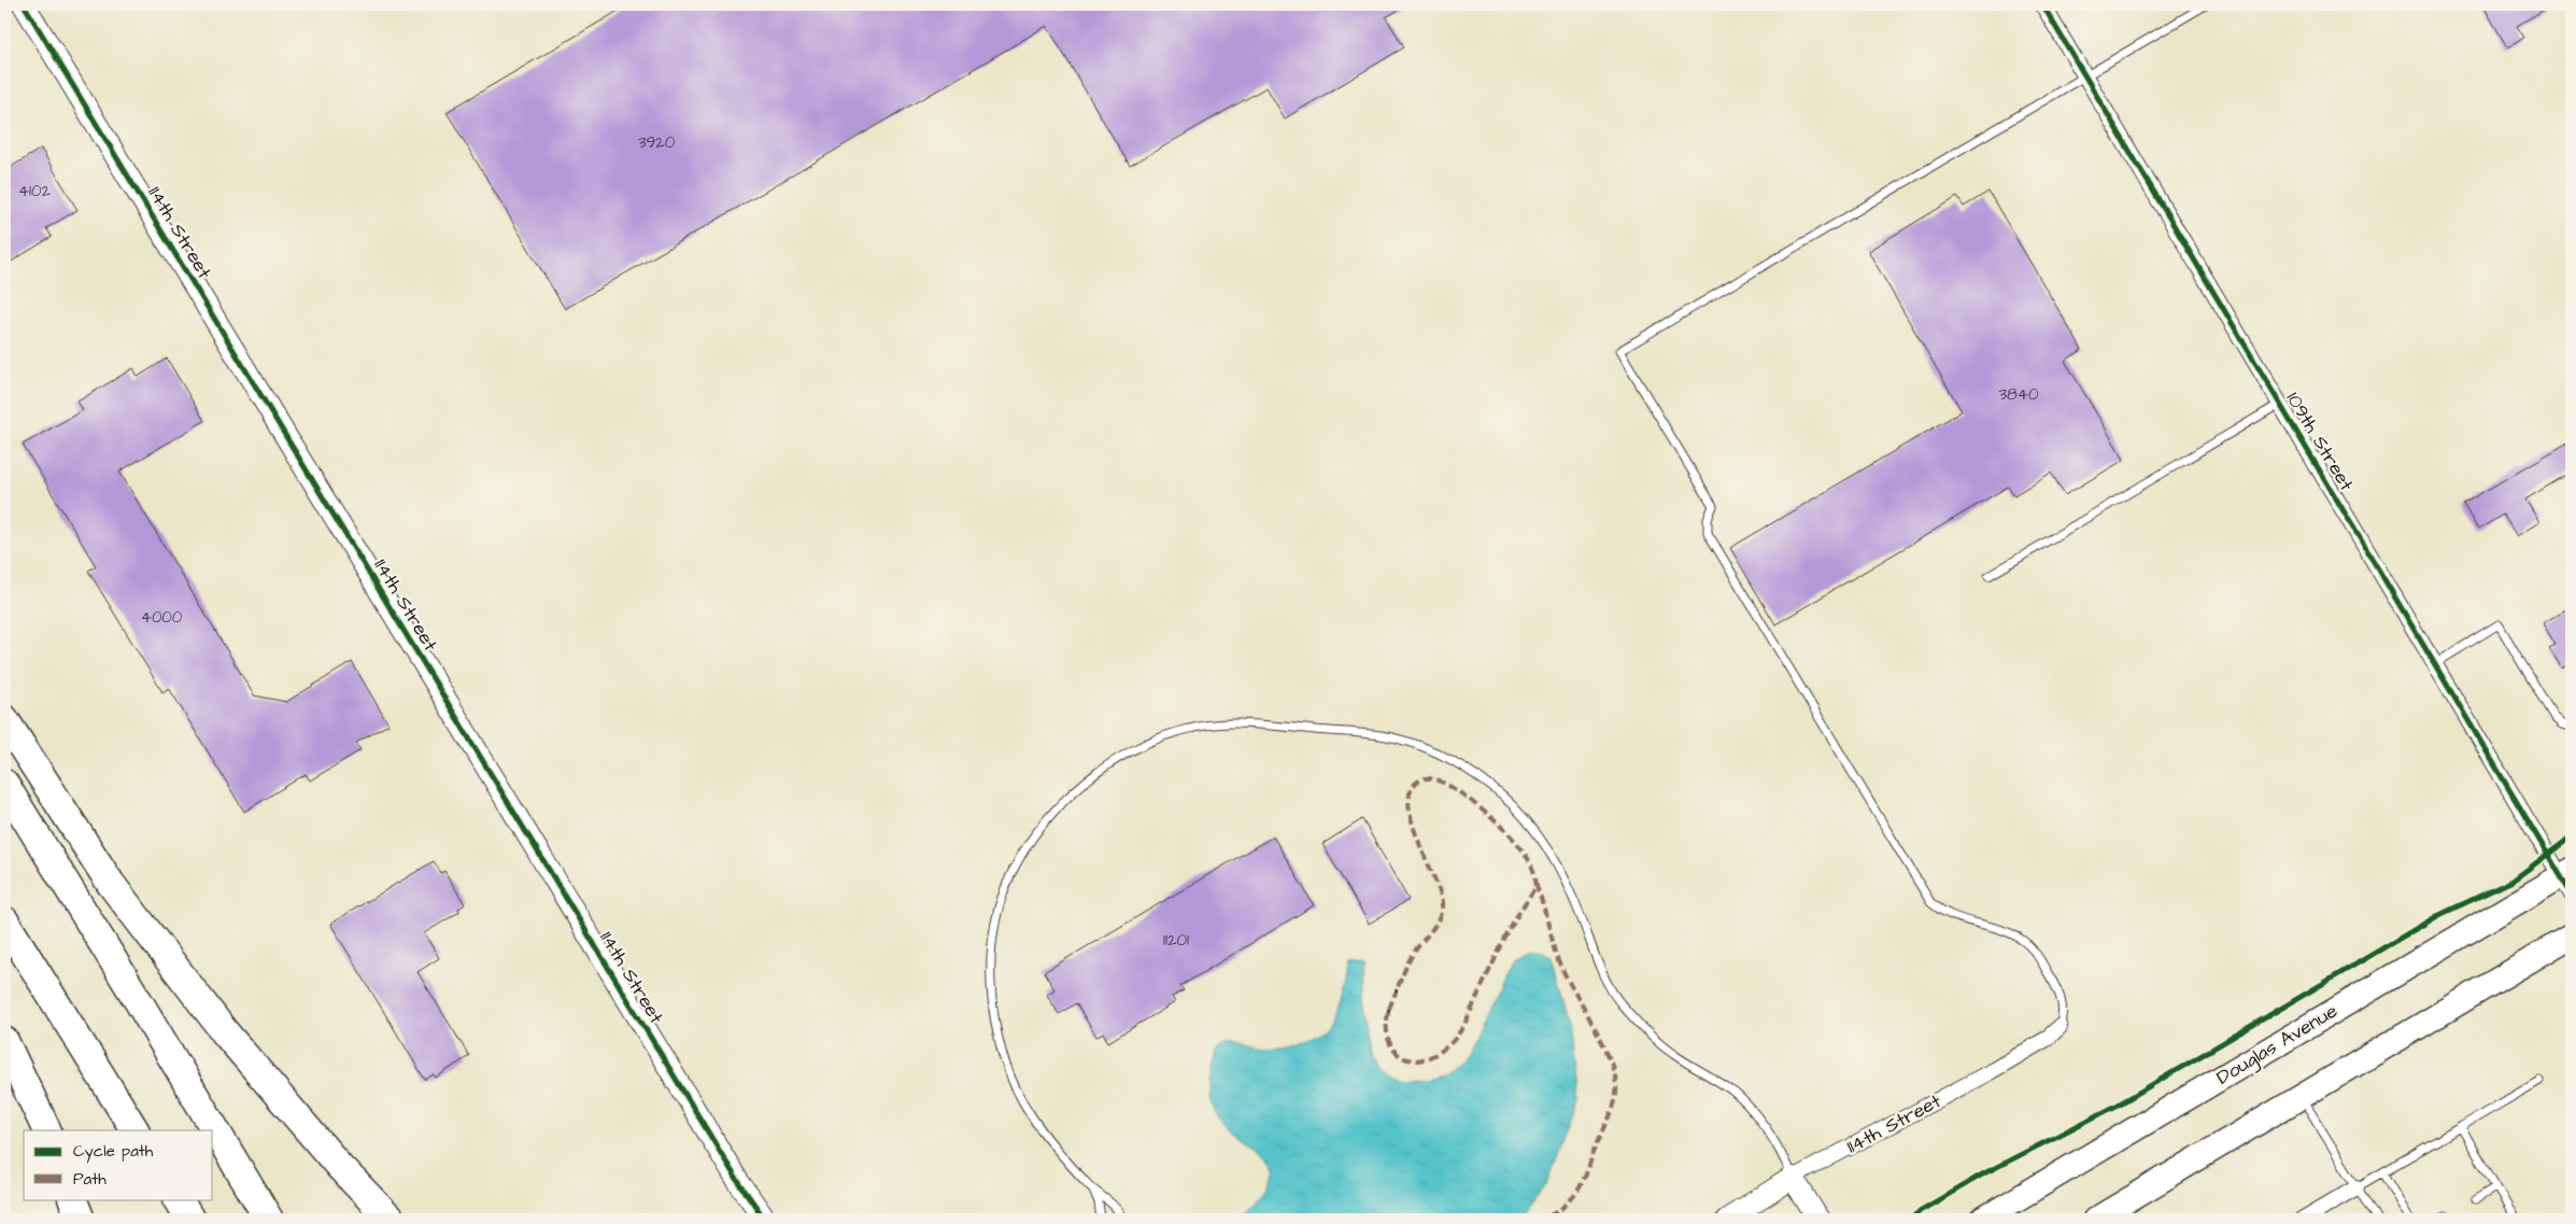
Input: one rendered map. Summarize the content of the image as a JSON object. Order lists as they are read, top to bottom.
{
  "streets": {
    "main road": ["Douglas Avenue"],
    "street": ["114th Street", "109th Street"]
  },
  "crossings": [
    ["109th Street", "Douglas Avenue"]
  ],
  "house_numbers": [
    "3920",
    "4102",
    "3840",
    "4000",
    "11201"
  ],
  "legend": ["Cycle path", "Path"]
}
